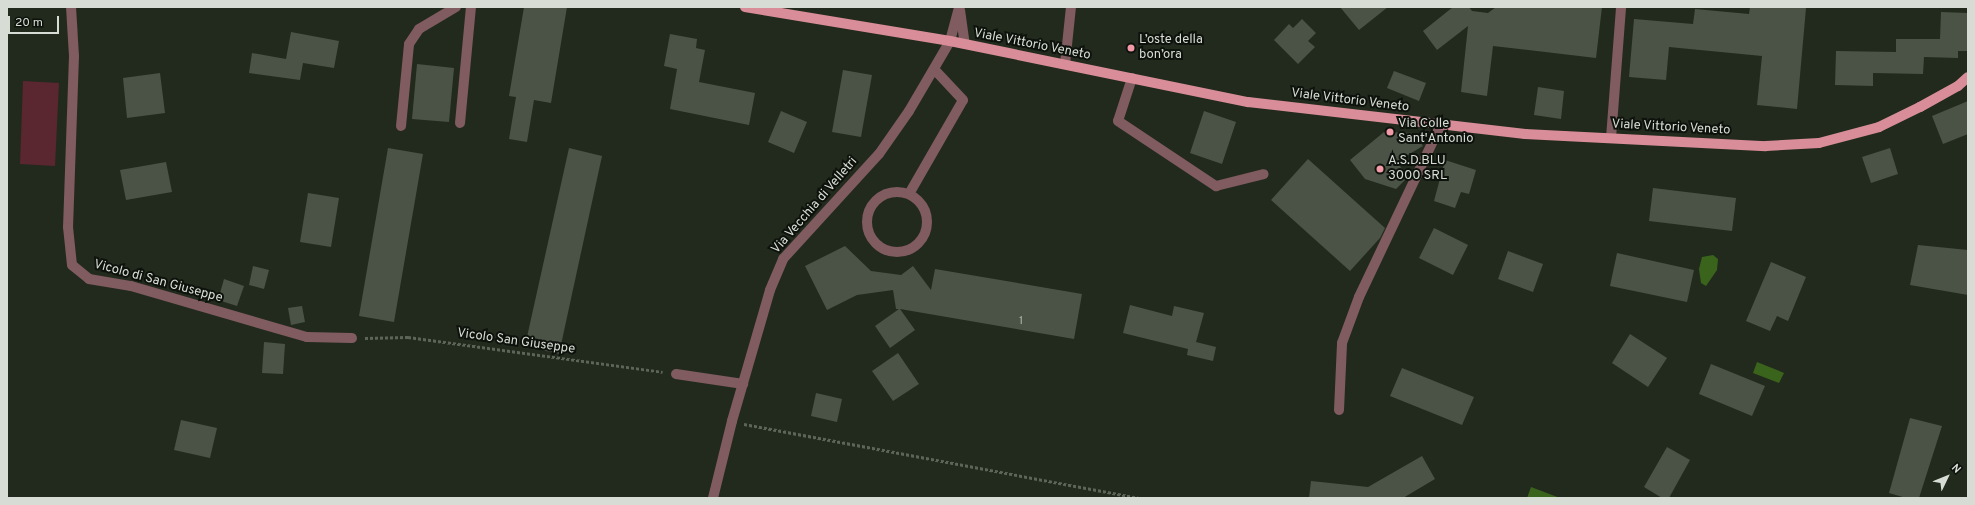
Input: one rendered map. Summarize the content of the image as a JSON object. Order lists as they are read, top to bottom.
{
  "streets": {
    "main road": ["Viale Vittorio Veneto"],
    "street": ["Via Vecchia di Velletri", "Vicolo di San Giuseppe"],
    "path": ["Vicolo San Giuseppe"]
  },
  "crossings": [
    ["Viale Vittorio Veneto", "Via Vecchia di Velletri"],
    ["Vicolo di San Giuseppe", "Vicolo San Giuseppe"]
  ],
  "places": ["L’oste della bon’ora", "Via Colle Sant'Antonio", "A.S.D.BLU 3000 SRL"],
  "house_numbers": ["1"],
  "scale_bar": "20 m",
  "north": "top right"
}
